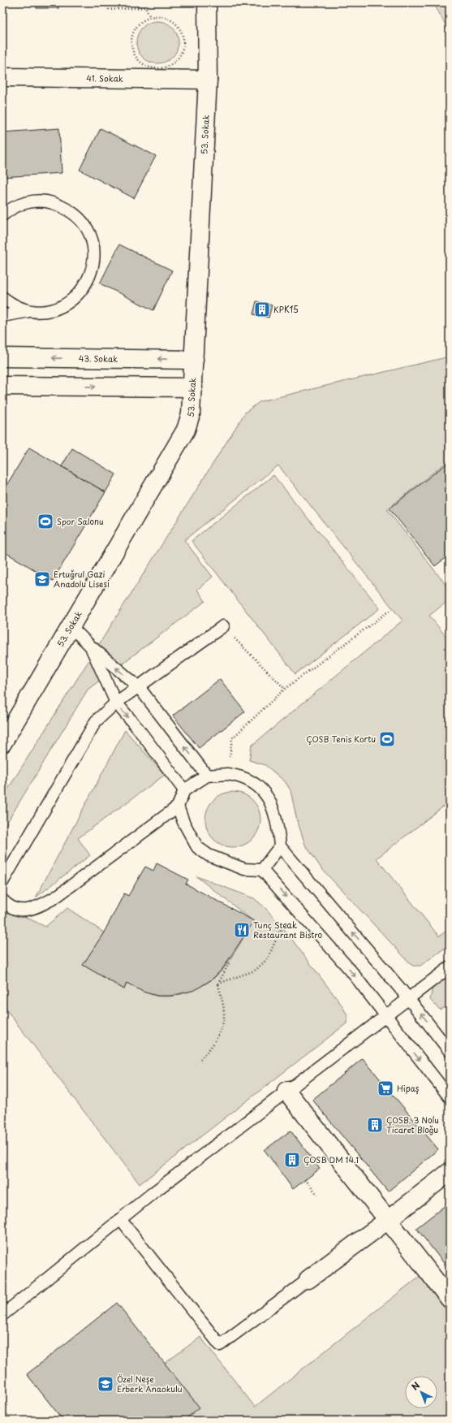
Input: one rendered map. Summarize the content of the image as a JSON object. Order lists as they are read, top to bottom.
{
  "streets": {
    "street": ["41. Sokak", "53. Sokak", "43. Sokak"]
  },
  "crossings": [
    ["41. Sokak", "53. Sokak"],
    ["53. Sokak", "43. Sokak"]
  ],
  "places": {
    "building": ["KPK15", "ÇOSB. 3 Nolu Ticaret Bloğu", "ÇOSB DM 14.1"],
    "sports": ["Spor Salonu", "ÇOSB Tenis Kortu"],
    "school or university": ["Ertuğrul Gazi Anadolu Lisesi", "Özel Neşe Erberk Anaokulu"],
    "restaurant": ["Tunç Steak Restaurant Bistro"],
    "supermarket": ["Hipaş"]
  },
  "north": "top left"
}
